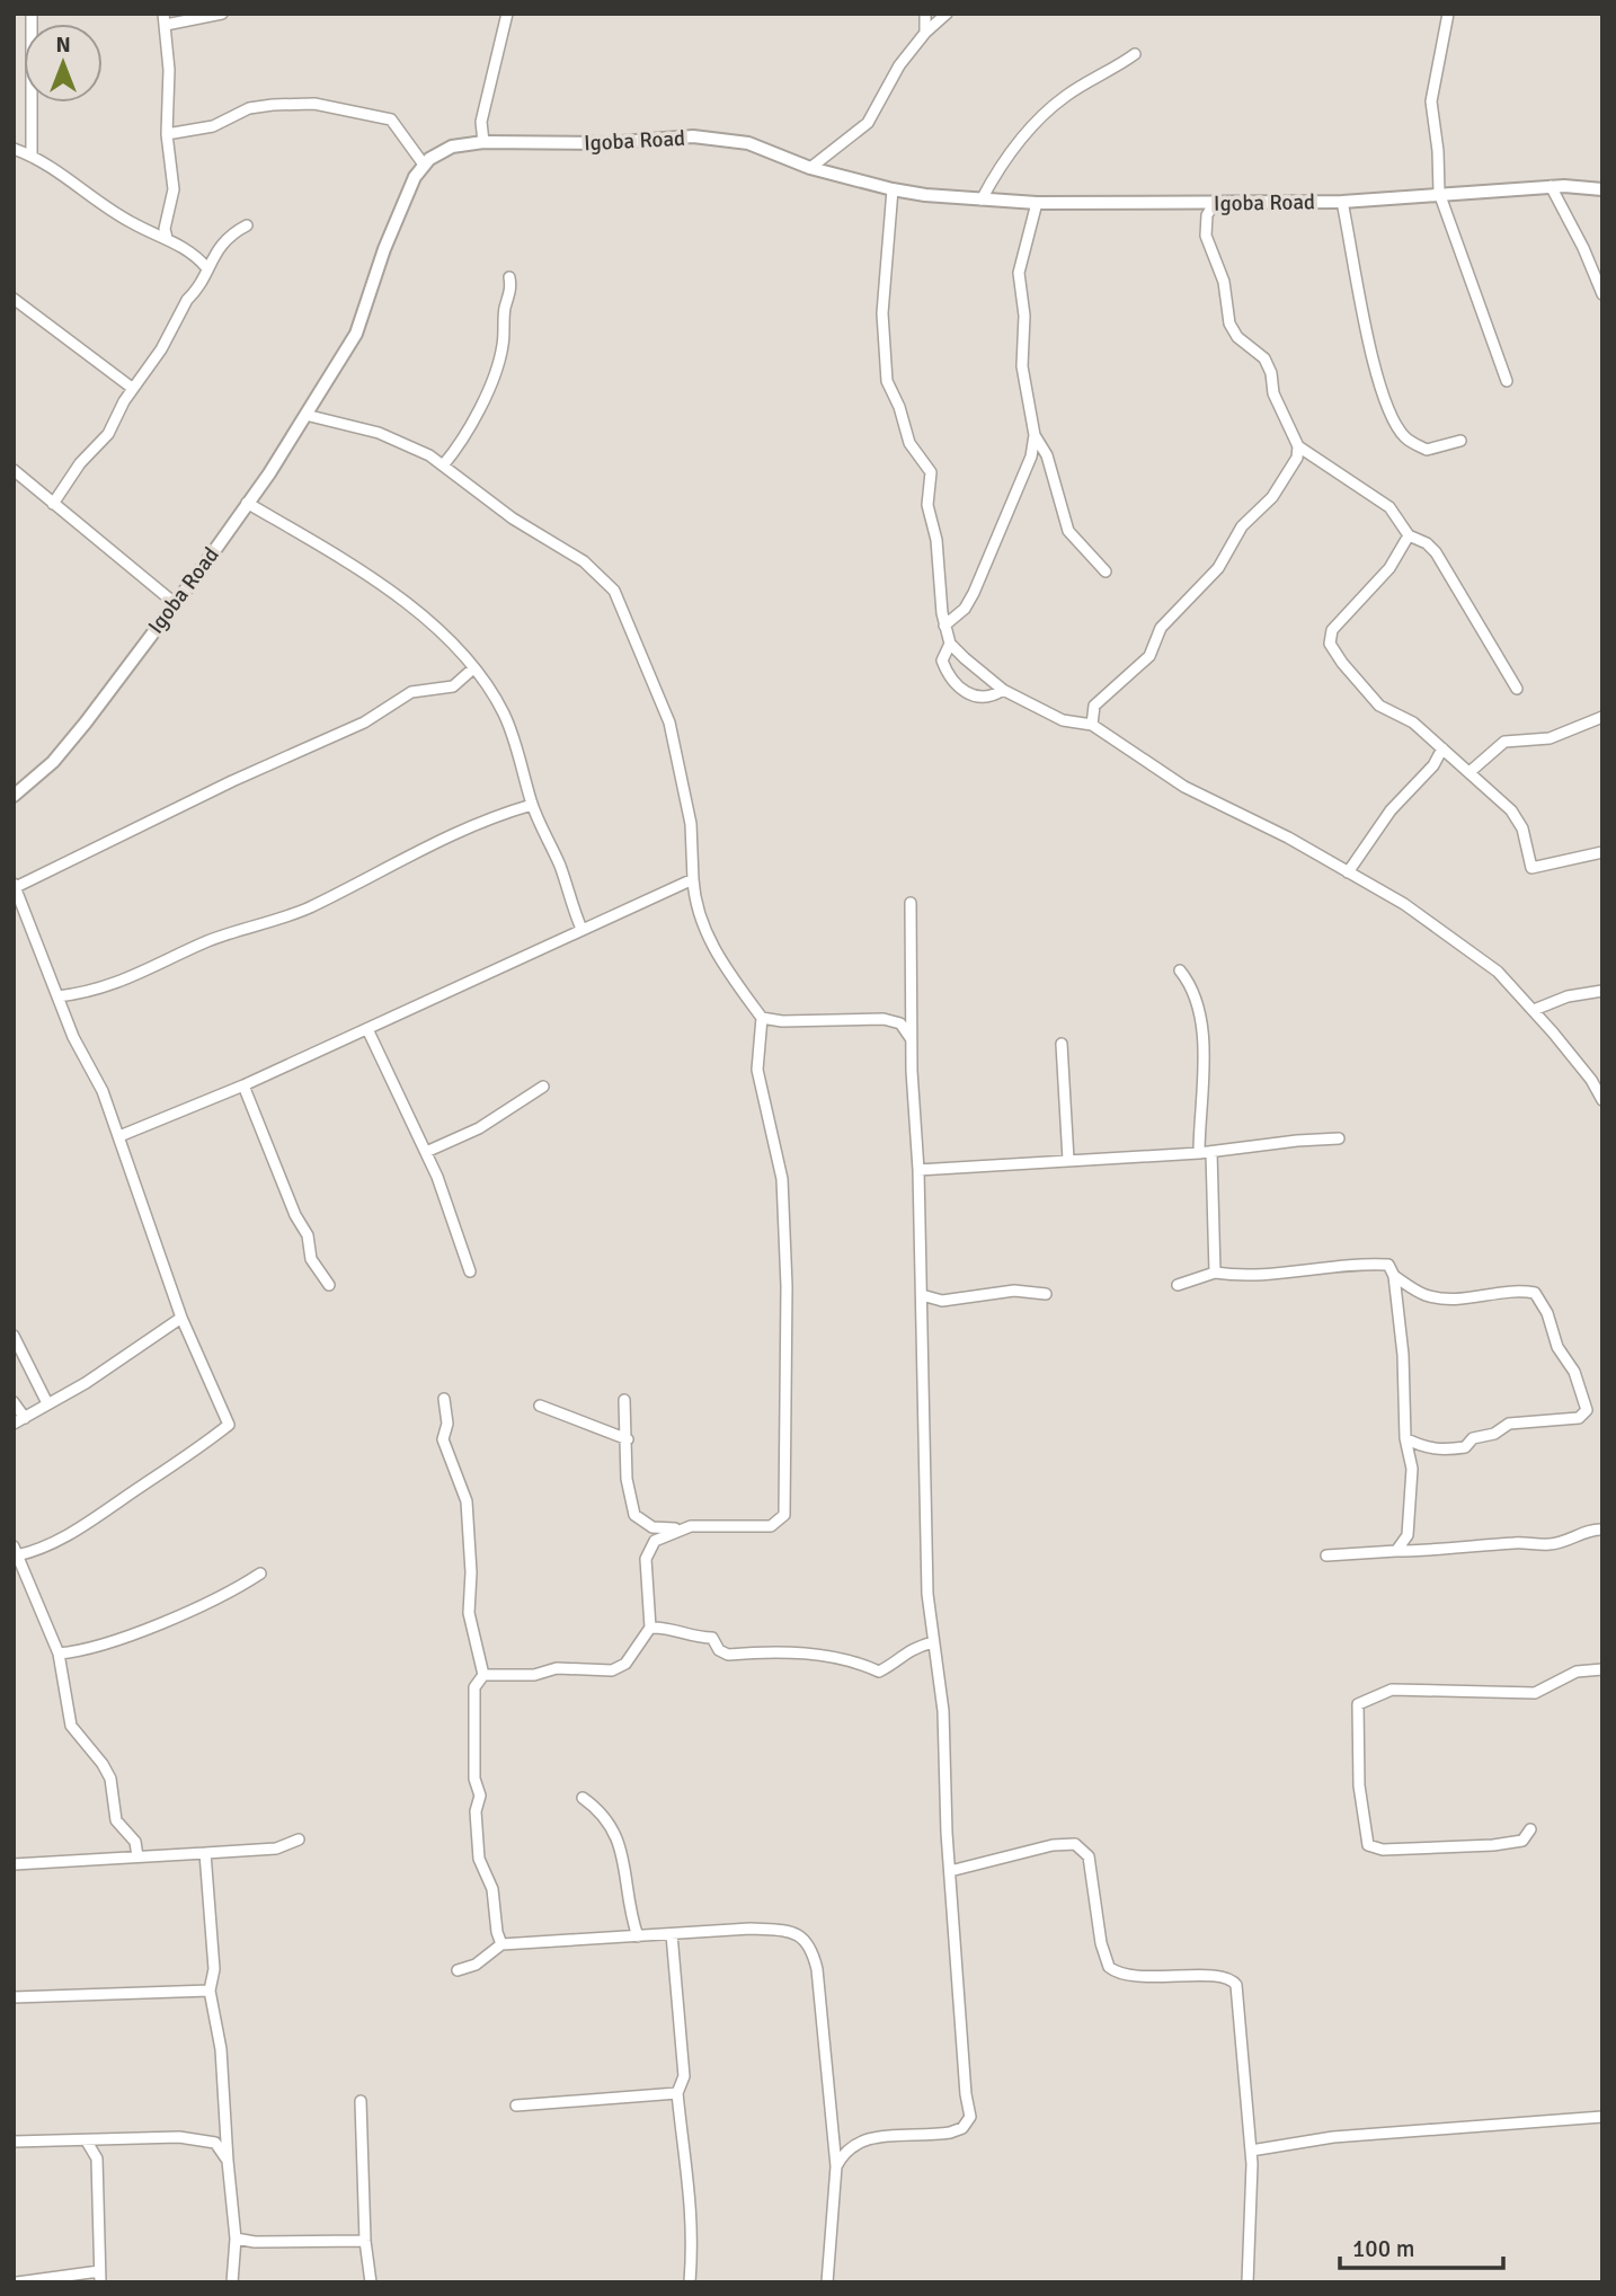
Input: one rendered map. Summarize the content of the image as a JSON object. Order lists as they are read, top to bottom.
{
  "streets": {
    "street": ["Igoba Road"]
  },
  "scale_bar": "100 m",
  "north": "top"
}
